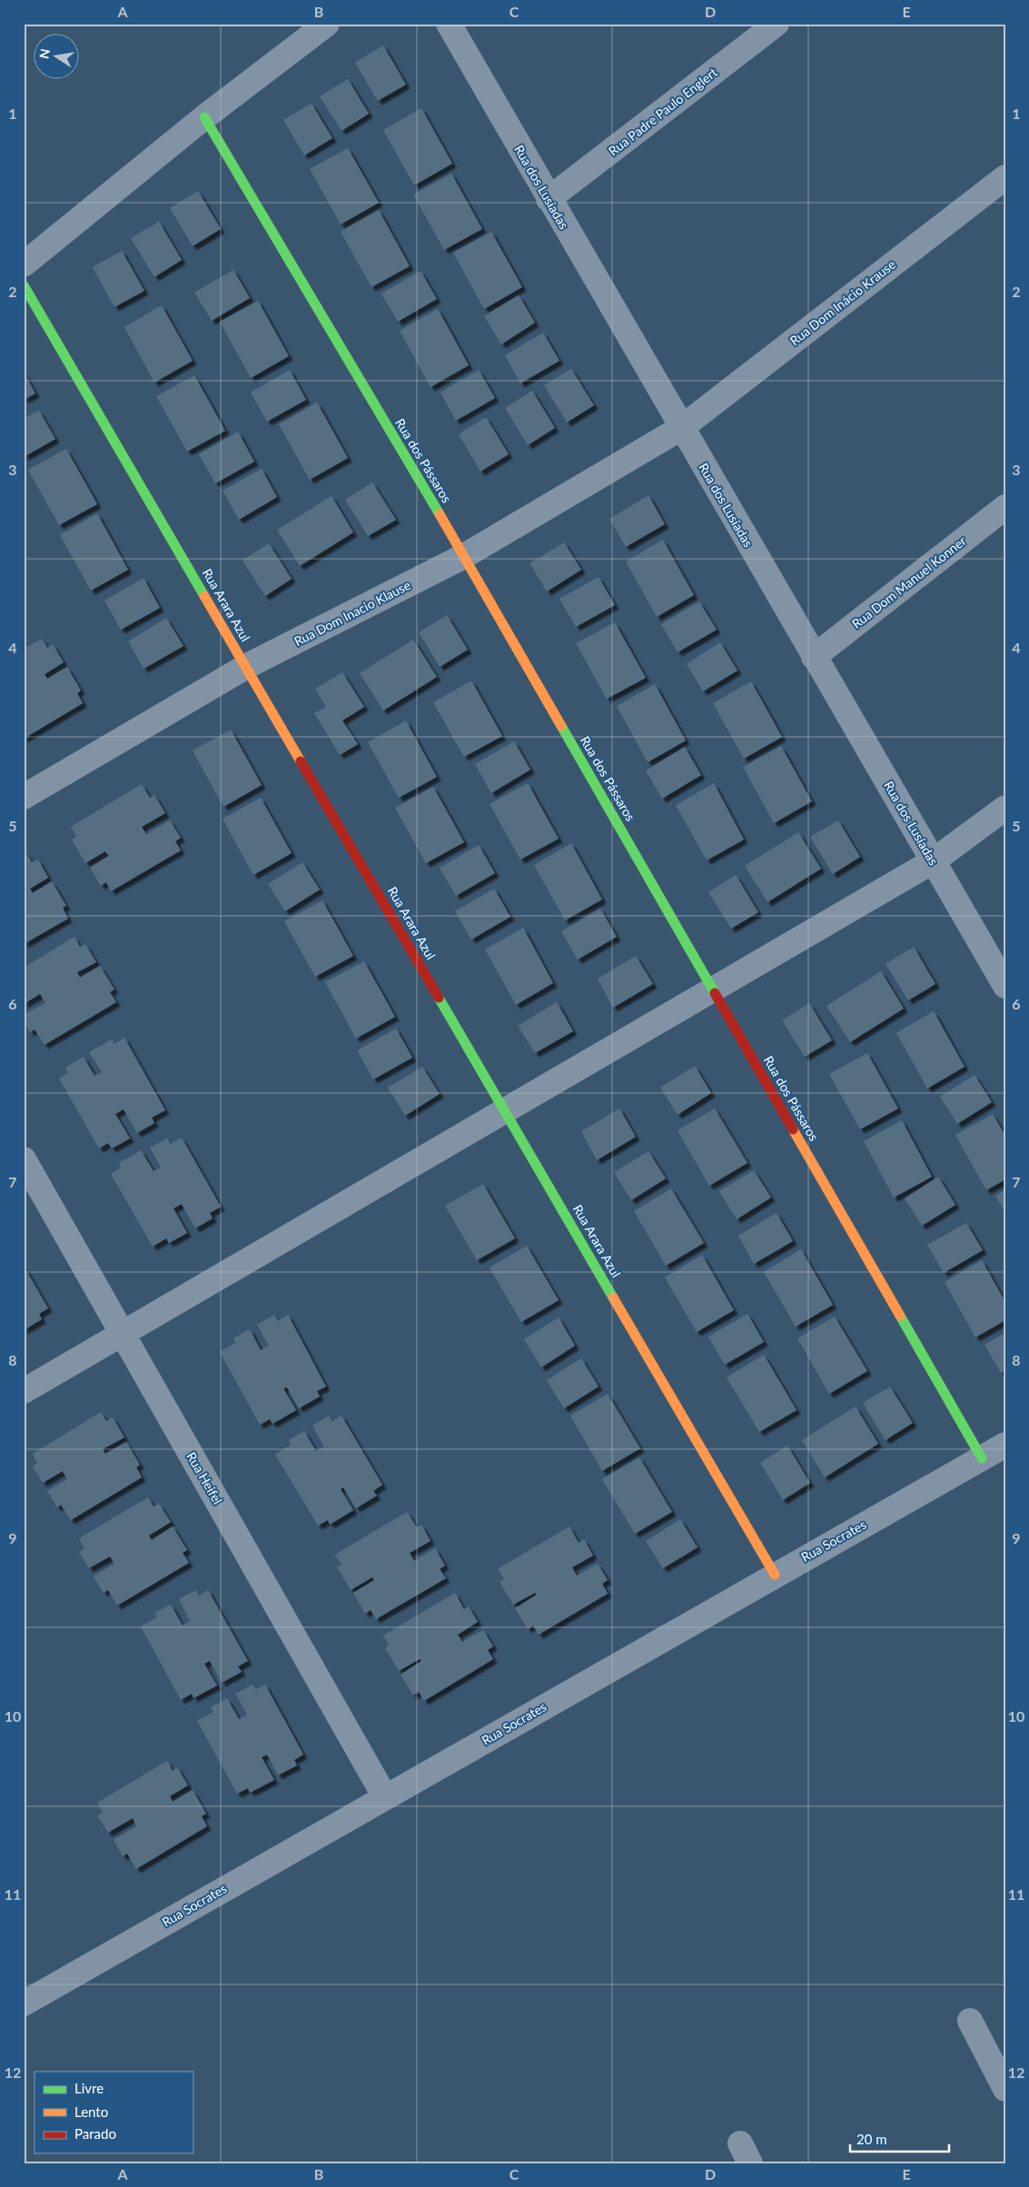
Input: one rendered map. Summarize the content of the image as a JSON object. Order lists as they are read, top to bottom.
{
  "streets": {
    "street": [
      "Rua Padre Paulo Englert",
      "Rua dos Lusíadas",
      "Rua Dom Inácio Krause",
      "Rua dos Pássaros",
      "Rua Dom Manuel Konner",
      "Rua Arara Azul",
      "Rua Dom Inacio Klause",
      "Rua Heifel",
      "Rua Socrates"
    ]
  },
  "crossings": [
    ["Rua Padre Paulo Englert", "Rua dos Lusíadas"],
    ["Rua dos Lusíadas", "Rua Dom Inácio Krause"],
    ["Rua dos Lusíadas", "Rua Dom Manuel Konner"],
    ["Rua dos Lusíadas", "Rua Dom Inacio Klause"],
    ["Rua Dom Inácio Krause", "Rua Dom Inacio Klause"],
    ["Rua dos Pássaros", "Rua Dom Inacio Klause"],
    ["Rua dos Pássaros", "Rua Socrates"],
    ["Rua Arara Azul", "Rua Dom Inacio Klause"],
    ["Rua Arara Azul", "Rua Socrates"],
    ["Rua Heifel", "Rua Socrates"]
  ],
  "legend": ["Livre", "Lento", "Parado"],
  "scale_bar": "20 m",
  "north": "left",
  "grid": {
    "columns": [
      "A",
      "B",
      "C",
      "D",
      "E"
    ],
    "rows": [
      "1",
      "2",
      "3",
      "4",
      "5",
      "6",
      "7",
      "8",
      "9",
      "10",
      "11",
      "12"
    ]
  }
}
